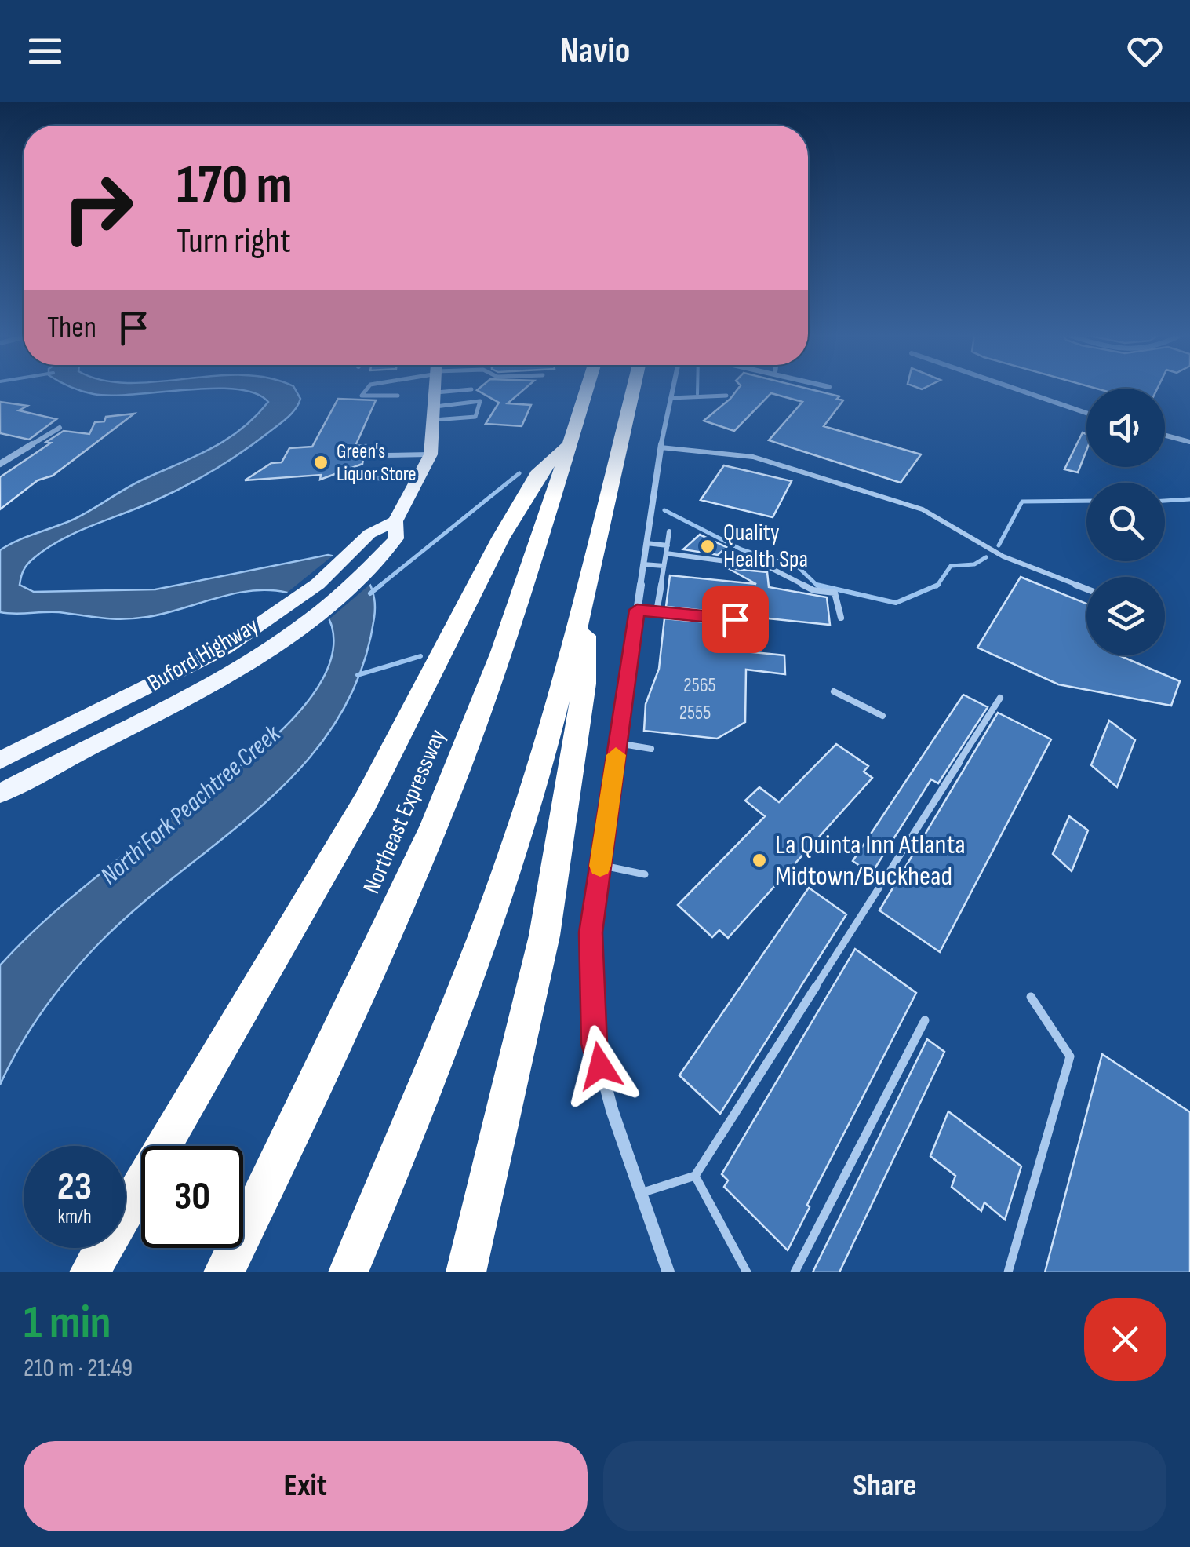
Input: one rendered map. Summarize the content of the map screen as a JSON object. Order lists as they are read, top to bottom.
{
  "streets": {
    "highway": ["Northeast Expressway"],
    "main road": ["Buford Highway"]
  },
  "water": ["North Fork Peachtree Creek"],
  "places": ["Green's Liquor Store", "Quality Health Spa", "La Quinta Inn Atlanta Midtown/Buckhead"],
  "house_numbers": ["2565", "2555"],
  "page": {
    "header": "Navio",
    "turn": ["170 m", "Turn right"],
    "then": "Then",
    "speed": "23 km/h",
    "limit": "30",
    "heading": ["1 min", "210 m · 21:49"],
    "buttons": ["Exit", "Share"]
  }
}
